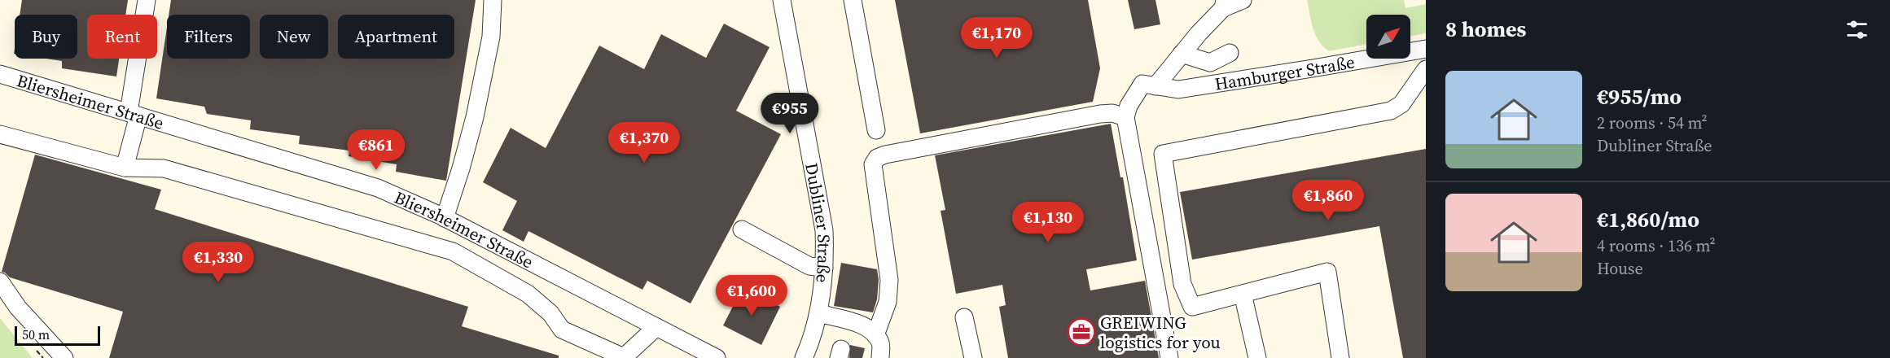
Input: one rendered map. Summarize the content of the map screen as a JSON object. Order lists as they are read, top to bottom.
{
  "streets": {
    "street": ["Hamburger Straße", "Bliersheimer Straße", "Dubliner Straße"]
  },
  "places": {
    "office": ["GREIWING logistics for you"]
  },
  "scale_bar": "50 m",
  "north": "top right",
  "page": {
    "heading": "8 homes",
    "chip": [
      "Buy",
      "Rent",
      "Filters",
      "New",
      "Apartment"
    ],
    "price": [
      "€1,170",
      "€955",
      "€1,370",
      "€861",
      "€1,860",
      "€1,130",
      "€1,330",
      "€1,600"
    ],
    "list": [
      {
        "name": "€955/mo",
        "note": "2 rooms · 54 m² · Dubliner Straße"
      },
      {
        "name": "€1,860/mo",
        "note": "4 rooms · 136 m² · House"
      }
    ],
    "scale": "50 m"
  }
}
